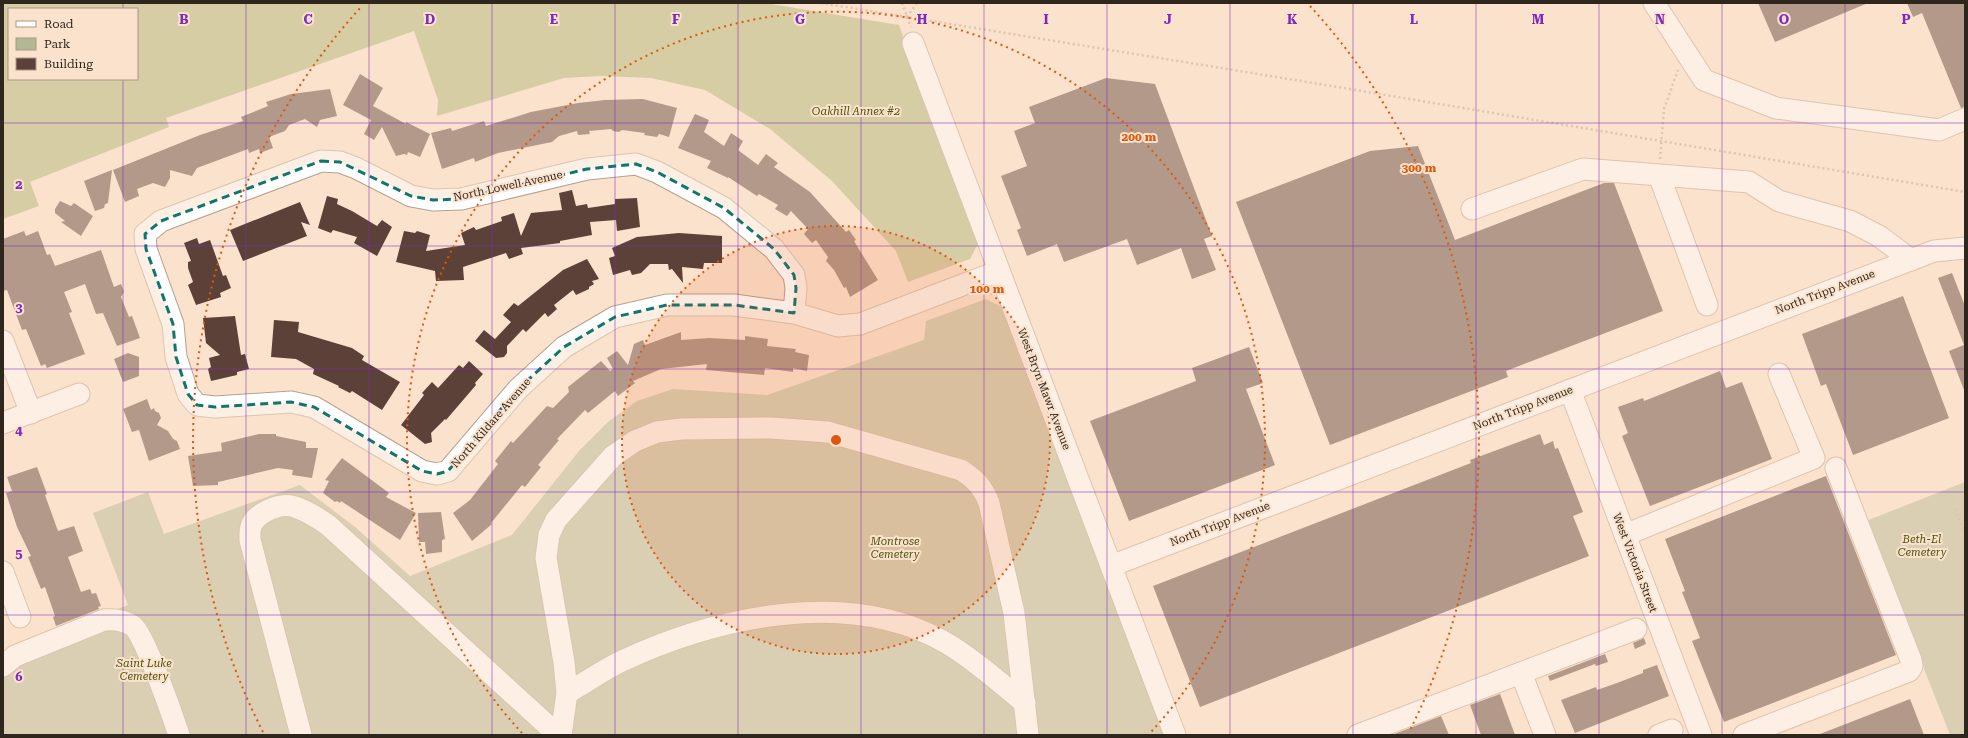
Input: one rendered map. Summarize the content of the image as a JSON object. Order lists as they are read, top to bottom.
{
  "streets": {
    "street": [
      "North Lowell Avenue",
      "North Tripp Avenue",
      "West Bryn Mawr Avenue",
      "North Kildare Avenue",
      "West Victoria Street"
    ]
  },
  "crossings": [
    ["North Lowell Avenue", "North Kildare Avenue"],
    ["North Tripp Avenue", "West Bryn Mawr Avenue"],
    ["North Tripp Avenue", "West Victoria Street"],
    ["West Bryn Mawr Avenue", "North Kildare Avenue"]
  ],
  "parks": [
    "Oakhill Annex #2",
    "Beth-El Cemetery",
    "Montrose Cemetery",
    "Saint Luke Cemetery"
  ],
  "legend": ["Road", "Park", "Building"],
  "grid": {
    "columns": [
      "B",
      "C",
      "D",
      "E",
      "F",
      "G",
      "H",
      "I",
      "J",
      "K",
      "L",
      "M",
      "N",
      "O",
      "P"
    ],
    "rows": [
      "2",
      "3",
      "4",
      "5",
      "6"
    ]
  },
  "rings": ["200 m", "300 m", "100 m"]
}
